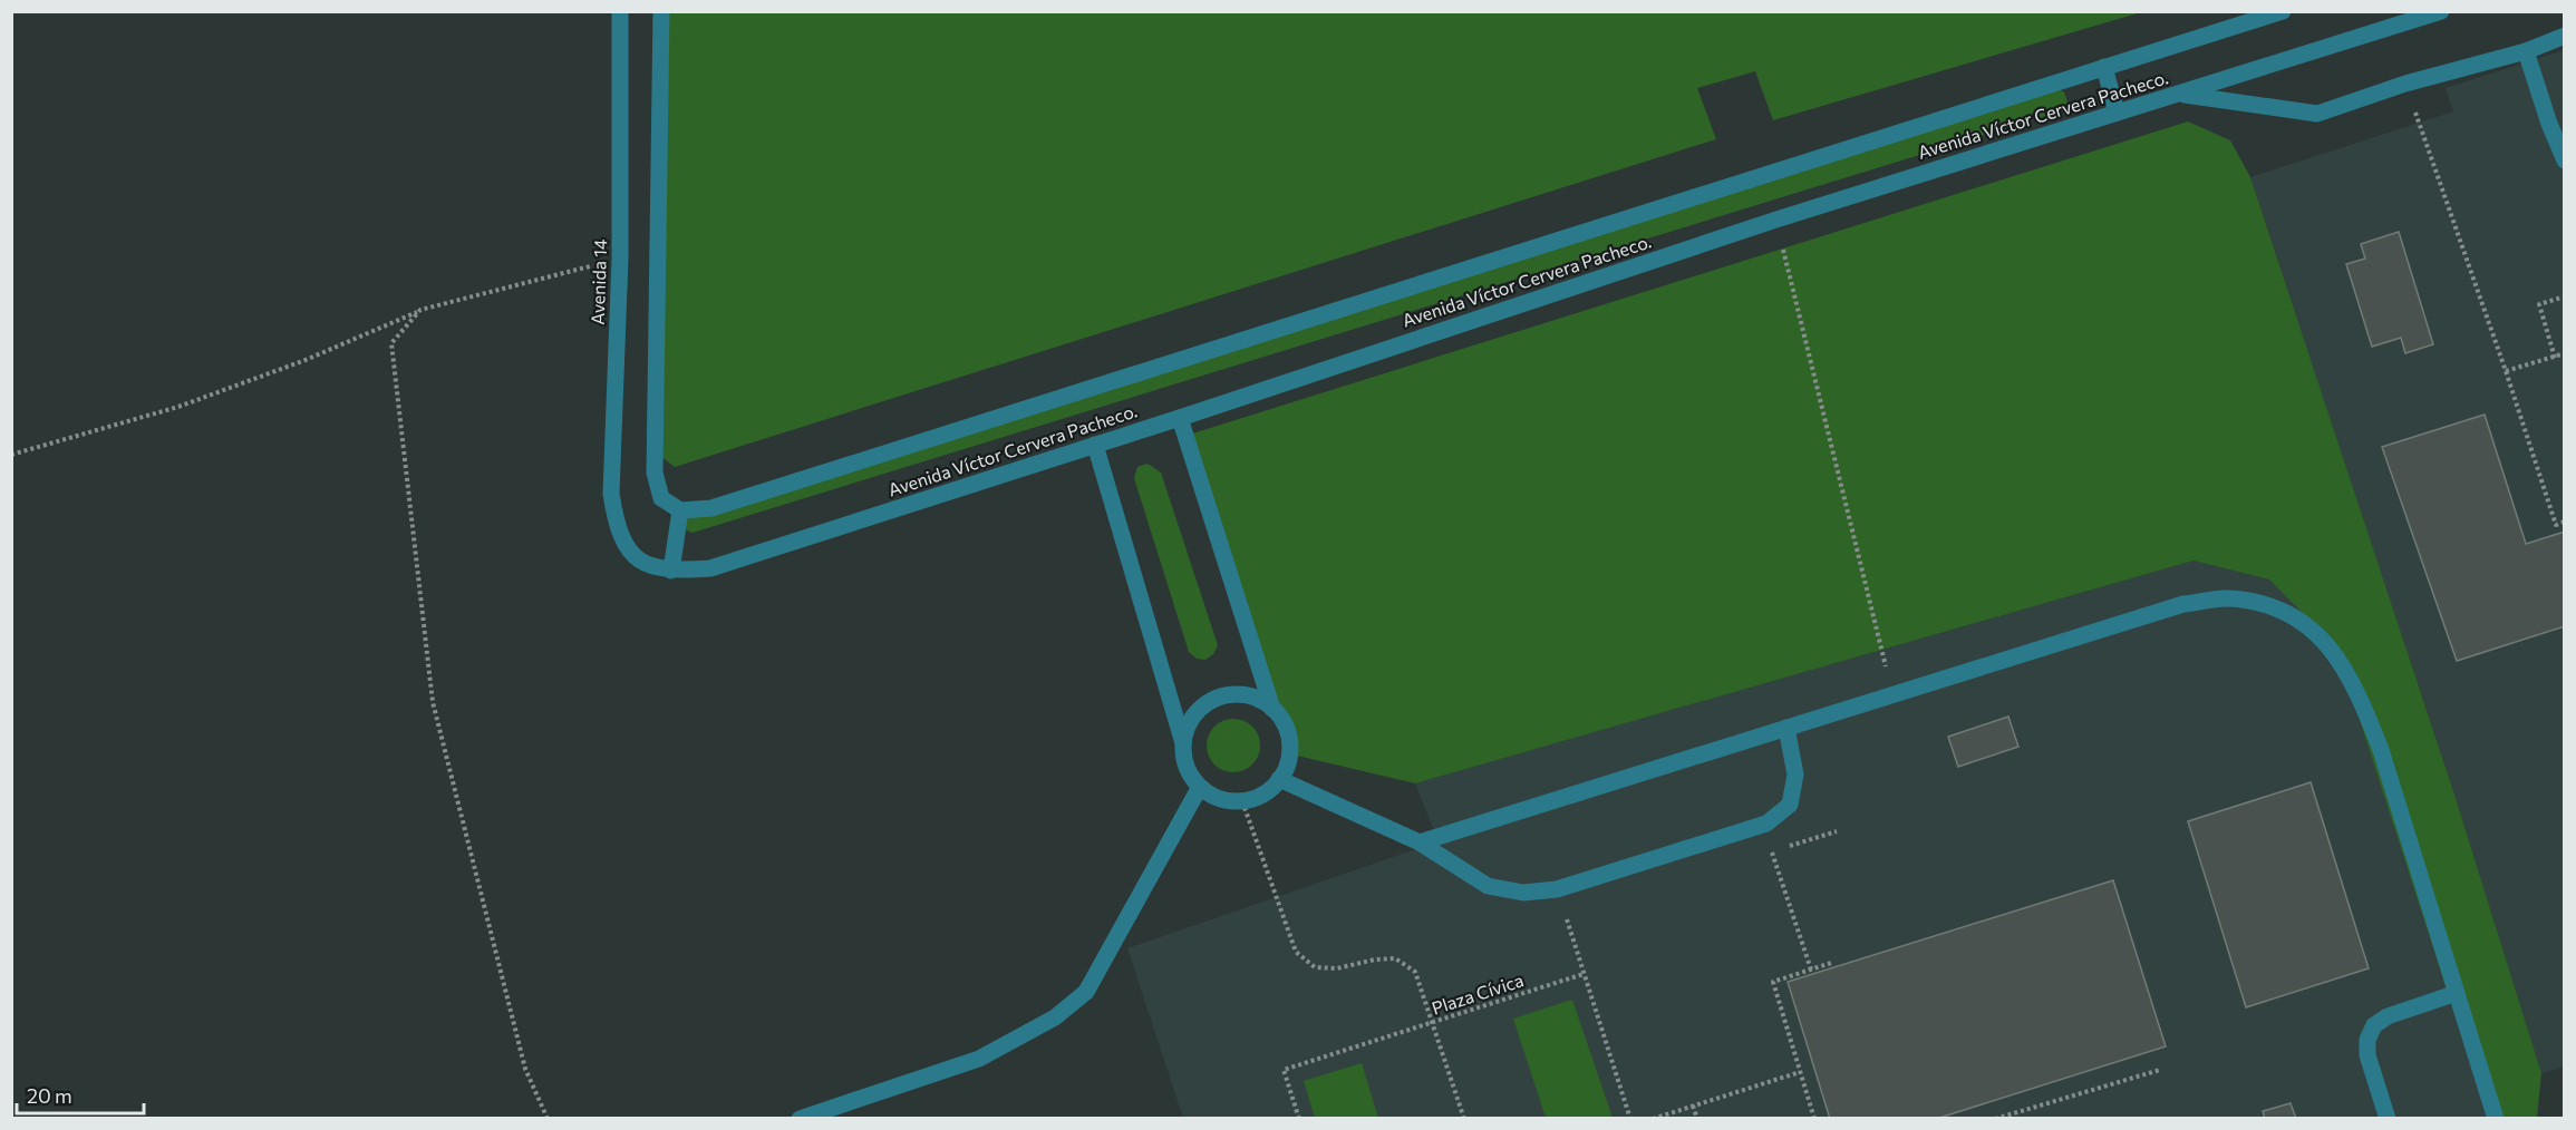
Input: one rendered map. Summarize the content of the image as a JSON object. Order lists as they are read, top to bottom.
{
  "streets": {
    "street": ["Avenida Víctor Cervera Pacheco.", "Avenida 14"],
    "path": ["Plaza Cívica"]
  },
  "crossings": [
    ["Avenida Víctor Cervera Pacheco.", "Avenida 14"]
  ],
  "scale_bar": "20 m"
}
